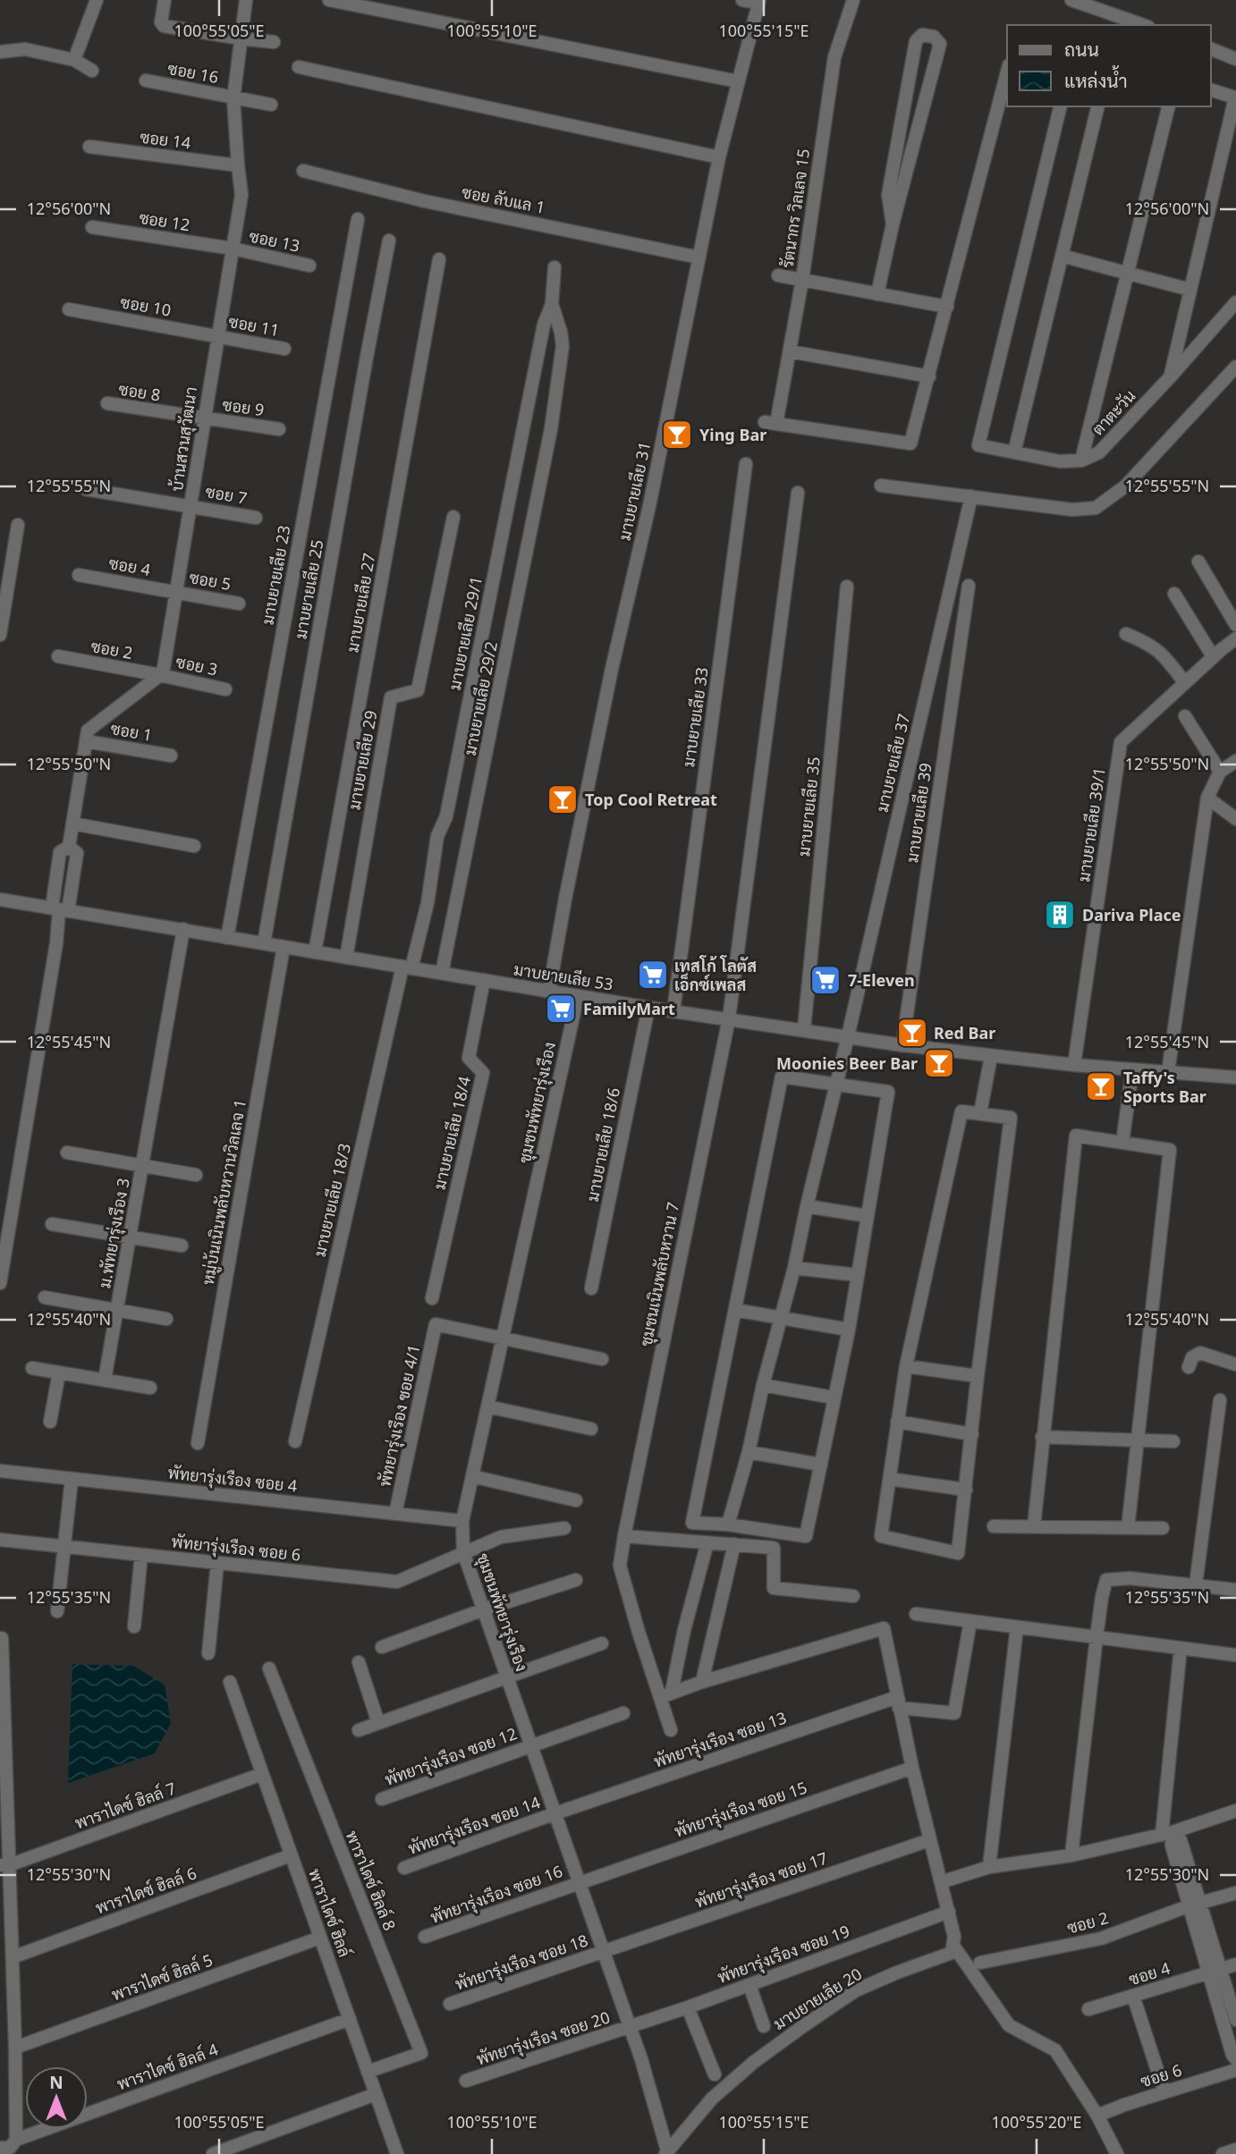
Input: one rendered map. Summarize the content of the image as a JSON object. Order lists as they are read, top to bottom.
{
  "streets": {
    "street": [
      "ซอย 16",
      "ซอย 14",
      "ซอย ลับแล 1",
      "รัตนากร วิลเลจ 15",
      "ซอย 12",
      "ซอย 13",
      "ซอย 10",
      "ซอย 11",
      "ซอย 8",
      "ซอย 9",
      "ตาตะวัน",
      "บ้านสวนสุวัฒนา",
      "มาบยายเลีย 31",
      "ซอย 7",
      "ซอย 4",
      "มาบยายเลีย 23",
      "ซอย 5",
      "มาบยายเลีย 25",
      "มาบยายเลีย 27",
      "มาบยายเลีย 29/1",
      "ซอย 2",
      "ซอย 3",
      "มาบยายเลีย 29/2",
      "มาบยายเลีย 33",
      "ซอย 1",
      "มาบยายเลีย 29",
      "มาบยายเลีย 37",
      "มาบยายเลีย 35",
      "มาบยายเลีย 39",
      "มาบยายเลีย 39/1",
      "มาบยายเลีย 53",
      "ชุมชนพัทยารุ่งเรือง",
      "มาบยายเลีย 18/4",
      "มาบยายเลีย 18/6",
      "หมู่บ้นเนินพลับหวานวิลเลจ 1",
      "มาบยายเลีย 18/3",
      "ม.พัทยารุ่งเรือง 3",
      "ชุมชนเนินพลับหวาน 7",
      "พัทยารุ่งเรือง ซอย 4/1",
      "พัทยารุ่งเรือง ซอย 4",
      "พัทยารุ่งเรือง ซอย 6",
      "พัทยารุ่งเรือง ซอย 13",
      "พัทยารุ่งเรือง ซอย 12",
      "พาราไดซ์ ฮิลล์ 7",
      "พัทยารุ่งเรือง ซอย 15",
      "พัทยารุ่งเรือง ซอย 14",
      "พัทยารุ่งเรือง ซอย 17",
      "พาราไดซ์ ฮิลล์ 8",
      "พาราไดซ์ ฮิลล์ 6",
      "พัทยารุ่งเรือง ซอย 16",
      "พาราไดซ์ ฮิลล์",
      "พัทยารุ่งเรือง ซอย 19",
      "พัทยารุ่งเรือง ซอย 18",
      "พาราไดซ์ ฮิลล์ 5",
      "มาบยายเลีย 20",
      "พัทยารุ่งเรือง ซอย 20",
      "พาราไดซ์ ฮิลล์ 4",
      "ซอย 6"
    ]
  },
  "crossings": [
    ["ซอย 16", "บ้านสวนสุวัฒนา"],
    ["ซอย 14", "บ้านสวนสุวัฒนา"],
    ["ซอย ลับแล 1", "มาบยายเลีย 31"],
    ["ซอย 12", "ซอย 13"],
    ["ซอย 12", "บ้านสวนสุวัฒนา"],
    ["ซอย 13", "บ้านสวนสุวัฒนา"],
    ["ซอย 10", "ซอย 11"],
    ["ซอย 10", "บ้านสวนสุวัฒนา"],
    ["ซอย 11", "บ้านสวนสุวัฒนา"],
    ["ซอย 8", "ซอย 9"],
    ["ซอย 8", "บ้านสวนสุวัฒนา"],
    ["ซอย 9", "บ้านสวนสุวัฒนา"],
    ["บ้านสวนสุวัฒนา", "ซอย 7"],
    ["บ้านสวนสุวัฒนา", "ซอย 4"],
    ["บ้านสวนสุวัฒนา", "ซอย 5"],
    ["บ้านสวนสุวัฒนา", "ซอย 2"],
    ["บ้านสวนสุวัฒนา", "ซอย 3"],
    ["มาบยายเลีย 31", "มาบยายเลีย 53"],
    ["ซอย 4", "ซอย 5"],
    ["มาบยายเลีย 23", "มาบยายเลีย 53"],
    ["มาบยายเลีย 25", "มาบยายเลีย 53"],
    ["มาบยายเลีย 27", "มาบยายเลีย 53"],
    ["มาบยายเลีย 29/1", "มาบยายเลีย 29/2"],
    ["มาบยายเลีย 29/1", "มาบยายเลีย 53"],
    ["มาบยายเลีย 29/1", "มาบยายเลีย 18/3"],
    ["ซอย 2", "ซอย 3"],
    ["มาบยายเลีย 29/2", "มาบยายเลีย 53"],
    ["มาบยายเลีย 33", "มาบยายเลีย 53"],
    ["มาบยายเลีย 29", "มาบยายเลีย 53"],
    ["มาบยายเลีย 37", "มาบยายเลีย 53"],
    ["มาบยายเลีย 35", "มาบยายเลีย 53"],
    ["มาบยายเลีย 39", "มาบยายเลีย 53"],
    ["มาบยายเลีย 39/1", "มาบยายเลีย 53"],
    ["มาบยายเลีย 53", "ชุมชนพัทยารุ่งเรือง"],
    ["มาบยายเลีย 53", "มาบยายเลีย 18/4"],
    ["มาบยายเลีย 53", "มาบยายเลีย 18/6"],
    ["มาบยายเลีย 53", "หมู่บ้นเนินพลับหวานวิลเลจ 1"],
    ["มาบยายเลีย 53", "มาบยายเลีย 18/3"],
    ["มาบยายเลีย 53", "ม.พัทยารุ่งเรือง 3"],
    ["มาบยายเลีย 53", "ชุมชนเนินพลับหวาน 7"],
    ["ชุมชนพัทยารุ่งเรือง", "พัทยารุ่งเรือง ซอย 4/1"],
    ["ชุมชนพัทยารุ่งเรือง", "พัทยารุ่งเรือง ซอย 4"],
    ["ชุมชนพัทยารุ่งเรือง", "พัทยารุ่งเรือง ซอย 6"],
    ["ชุมชนพัทยารุ่งเรือง", "พัทยารุ่งเรือง ซอย 13"],
    ["ชุมชนพัทยารุ่งเรือง", "พัทยารุ่งเรือง ซอย 12"],
    ["ชุมชนพัทยารุ่งเรือง", "พัทยารุ่งเรือง ซอย 15"],
    ["ชุมชนพัทยารุ่งเรือง", "พัทยารุ่งเรือง ซอย 14"],
    ["ชุมชนพัทยารุ่งเรือง", "พัทยารุ่งเรือง ซอย 17"],
    ["ชุมชนพัทยารุ่งเรือง", "พัทยารุ่งเรือง ซอย 16"],
    ["ชุมชนพัทยารุ่งเรือง", "พัทยารุ่งเรือง ซอย 19"],
    ["ชุมชนพัทยารุ่งเรือง", "พัทยารุ่งเรือง ซอย 18"],
    ["ชุมชนพัทยารุ่งเรือง", "มาบยายเลีย 20"],
    ["ชุมชนพัทยารุ่งเรือง", "พัทยารุ่งเรือง ซอย 20"],
    ["พัทยารุ่งเรือง ซอย 4/1", "พัทยารุ่งเรือง ซอย 4"],
    ["พัทยารุ่งเรือง ซอย 13", "พัทยารุ่งเรือง ซอย 14"],
    ["พาราไดซ์ ฮิลล์ 7", "พาราไดซ์ ฮิลล์"],
    ["พัทยารุ่งเรือง ซอย 15", "พัทยารุ่งเรือง ซอย 16"],
    ["พัทยารุ่งเรือง ซอย 17", "พัทยารุ่งเรือง ซอย 18"],
    ["พาราไดซ์ ฮิลล์ 8", "พาราไดซ์ ฮิลล์"],
    ["พาราไดซ์ ฮิลล์ 6", "พาราไดซ์ ฮิลล์"],
    ["พาราไดซ์ ฮิลล์", "พาราไดซ์ ฮิลล์ 5"],
    ["พาราไดซ์ ฮิลล์", "พาราไดซ์ ฮิลล์ 4"],
    ["พัทยารุ่งเรือง ซอย 19", "พัทยารุ่งเรือง ซอย 20"]
  ],
  "places": {
    "bar": [
      "Ying Bar",
      "Top Cool Retreat",
      "Red Bar",
      "Moonies Beer Bar",
      "Taffy's Sports Bar"
    ],
    "building": ["Dariva Place"],
    "supermarket": ["เทสโก้ โลตัส เอ็กซ์เพลส", "7-Eleven", "FamilyMart"]
  },
  "legend": ["ถนน", "แหล่งน้ำ"],
  "north": "top",
  "coordinates": [
    "100°55'05\"E",
    "100°55'10\"E",
    "100°55'15\"E",
    "12°56'00\"N",
    "12°55'55\"N",
    "12°55'50\"N",
    "12°55'45\"N",
    "12°55'40\"N",
    "12°55'35\"N",
    "12°55'30\"N",
    "100°55'20\"E"
  ]
}
